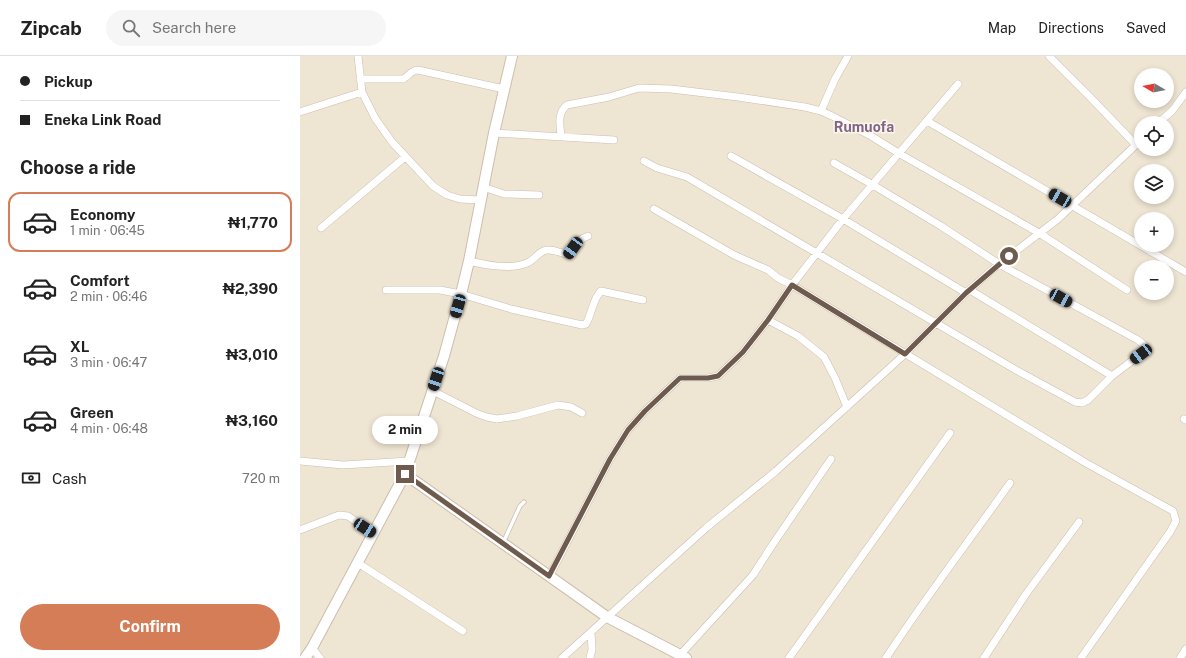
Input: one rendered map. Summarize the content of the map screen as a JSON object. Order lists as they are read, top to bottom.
{
  "districts": ["Rumuofa"],
  "north": "left",
  "page": {
    "header": "Zipcab",
    "search": "Search here",
    "nav": ["Map", "Directions", "Saved"],
    "banner": ["Pickup", "Eneka Link Road"],
    "map_buttons": ["+", "−"],
    "heading": "Choose a ride",
    "list": [
      {
        "name": "Economy",
        "note": "1 min · 06:45",
        "value": "₦1,770"
      },
      {
        "name": "Comfort",
        "note": "2 min · 06:46",
        "value": "₦2,390"
      },
      {
        "name": "XL",
        "note": "3 min · 06:47",
        "value": "₦3,010"
      },
      {
        "name": "Green",
        "note": "4 min · 06:48",
        "value": "₦3,160"
      }
    ],
    "bubble": "2 min",
    "pay": ["Cash", "720 m"],
    "buttons": "Confirm"
  }
}
